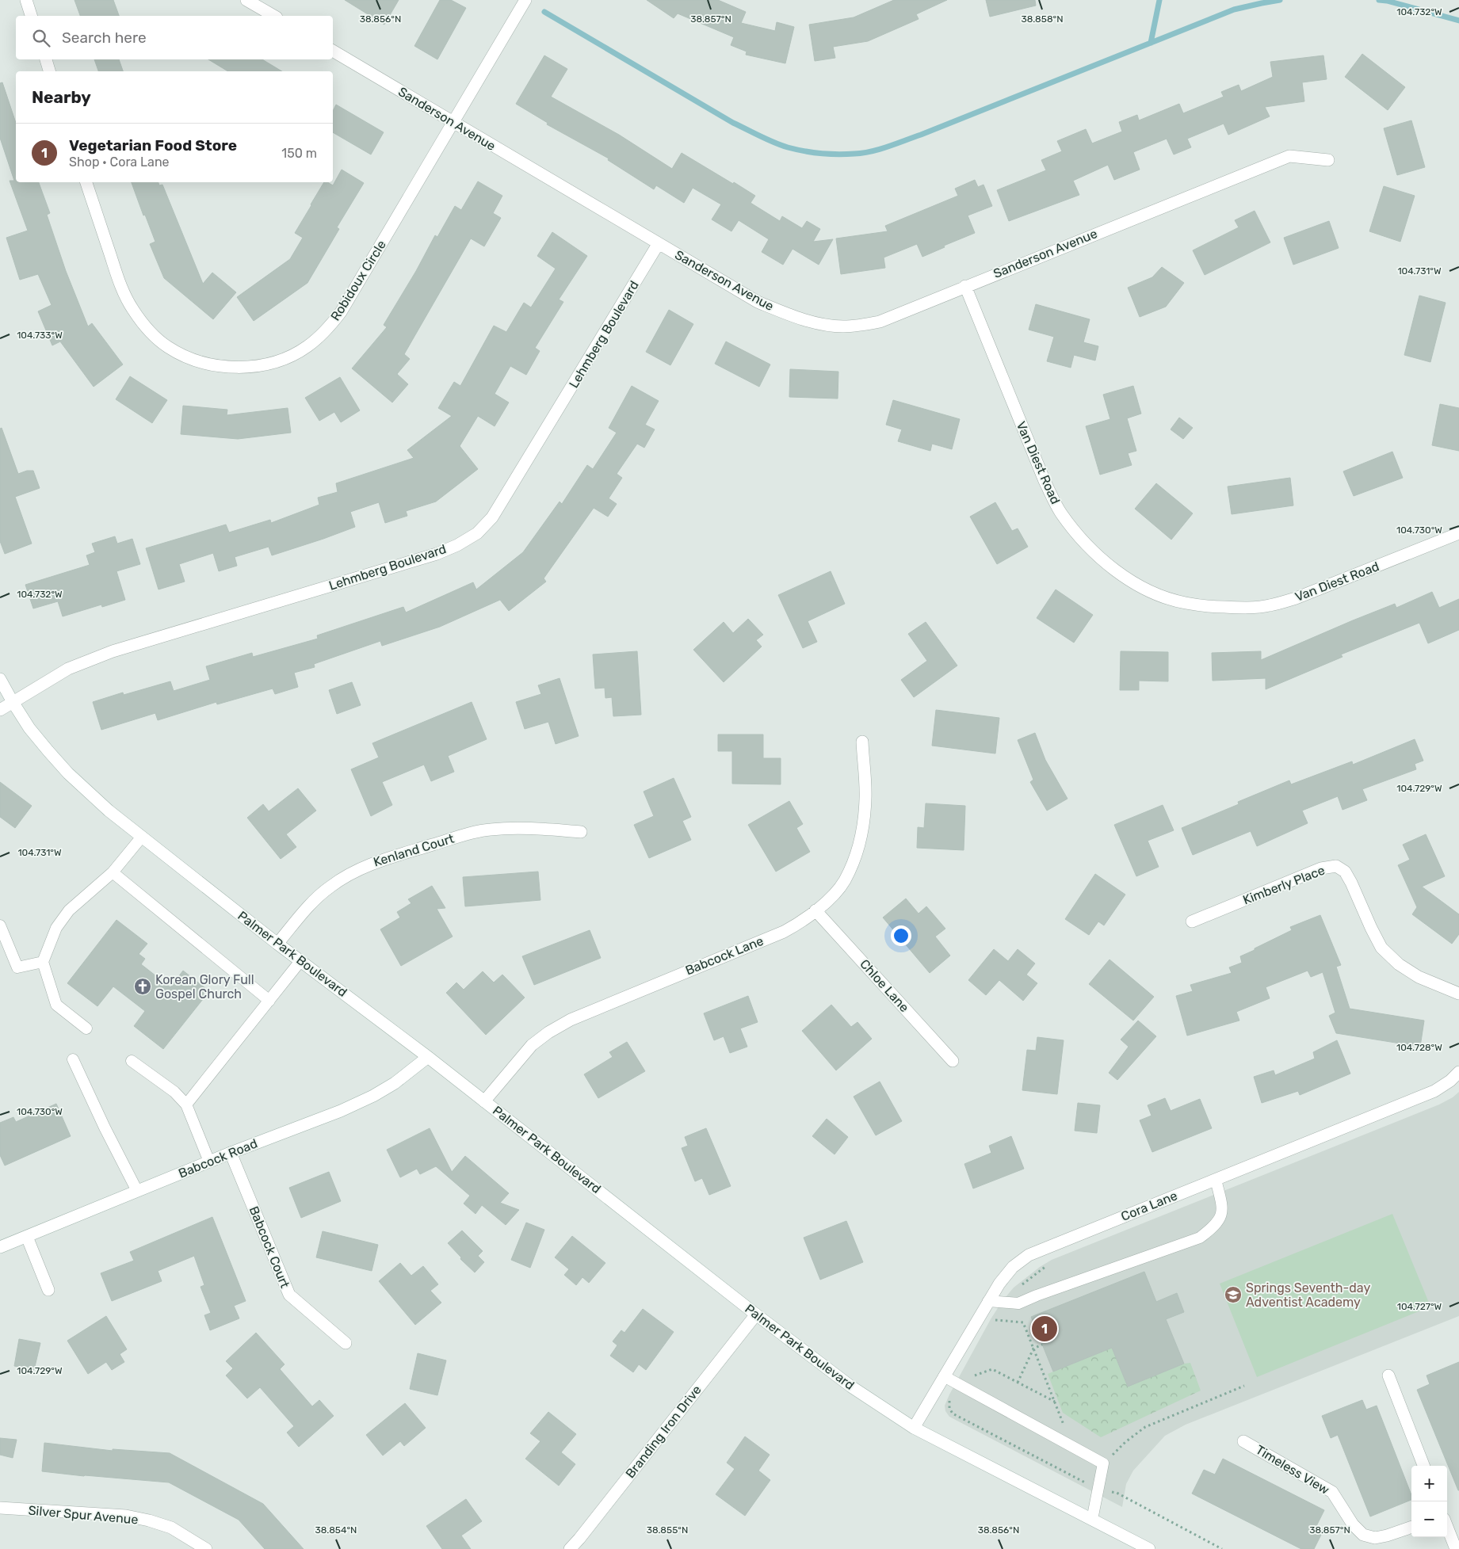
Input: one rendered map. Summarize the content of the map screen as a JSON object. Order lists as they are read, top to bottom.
{
  "streets": {
    "street": [
      "Sanderson Avenue",
      "Robidoux Circle",
      "Lehmberg Boulevard",
      "Van Diest Road",
      "Kenland Court",
      "Kimberly Place",
      "Palmer Park Boulevard",
      "Babcock Lane",
      "Chloe Lane",
      "Babcock Road",
      "Cora Lane",
      "Babcock Court",
      "Branding Iron Drive",
      "Timeless View",
      "Silver Spur Avenue"
    ]
  },
  "crossings": [
    ["Sanderson Avenue", "Robidoux Circle"],
    ["Sanderson Avenue", "Lehmberg Boulevard"],
    ["Sanderson Avenue", "Van Diest Road"],
    ["Lehmberg Boulevard", "Palmer Park Boulevard"],
    ["Kenland Court", "Palmer Park Boulevard"],
    ["Palmer Park Boulevard", "Babcock Lane"],
    ["Palmer Park Boulevard", "Babcock Road"],
    ["Palmer Park Boulevard", "Cora Lane"],
    ["Palmer Park Boulevard", "Branding Iron Drive"],
    ["Babcock Lane", "Chloe Lane"],
    ["Babcock Road", "Babcock Court"]
  ],
  "places": {
    "church": ["Korean Glory Full Gospel Church"],
    "school or university": ["Springs Seventh-day Adventist Academy"]
  },
  "page": {
    "search": "Search here",
    "heading": "Nearby",
    "list": [
      {
        "mark": "1",
        "name": "Vegetarian Food Store",
        "note": "Shop · Cora Lane",
        "value": "150 m"
      }
    ],
    "pins": "1",
    "map_buttons": ["+", "−"]
  },
  "coordinates": [
    "104.732°W",
    "38.856°N",
    "38.857°N",
    "38.858°N",
    "104.731°W",
    "104.733°W",
    "104.730°W",
    "104.729°W",
    "104.728°W",
    "104.727°W",
    "38.854°N",
    "38.855°N"
  ]
}
